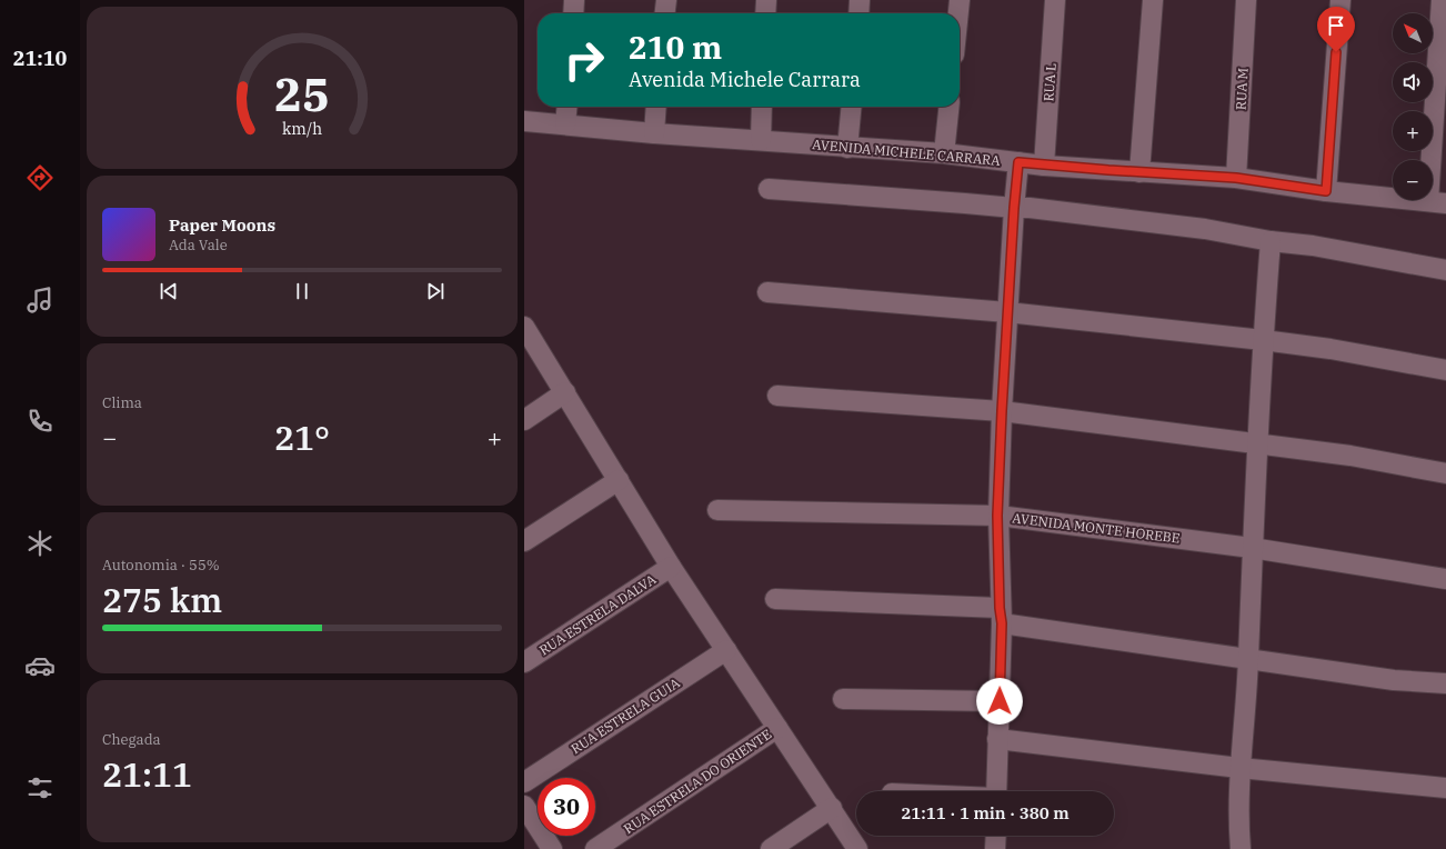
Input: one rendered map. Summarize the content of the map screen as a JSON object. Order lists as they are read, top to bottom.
{
  "streets": {
    "street": [
      "RUA L",
      "RUA M",
      "AVENIDA MICHELE CARRARA",
      "AVENIDA MONTE HOREBE",
      "RUA ESTRELA DALVA",
      "RUA ESTRELA GUIA",
      "RUA ESTRELA DO ORIENTE"
    ]
  },
  "crossings": [
    ["RUA L", "AVENIDA MICHELE CARRARA"],
    ["RUA M", "AVENIDA MICHELE CARRARA"]
  ],
  "north": "top left",
  "page": {
    "tabs": "21:10",
    "map_buttons": ["+", "−"],
    "turn": ["210 m", "Avenida Michele Carrara"],
    "song": ["Paper Moons", "Ada Vale"],
    "tile": [
      "Clima",
      ["Autonomia · 55%", "275 km"],
      ["Chegada", "21:11"]
    ],
    "heat": ["−", "21°", "+"],
    "limit": "30",
    "trip": "21:11 · 1 min · 380 m",
    "gauge": ["25", "km/h"]
  }
}
